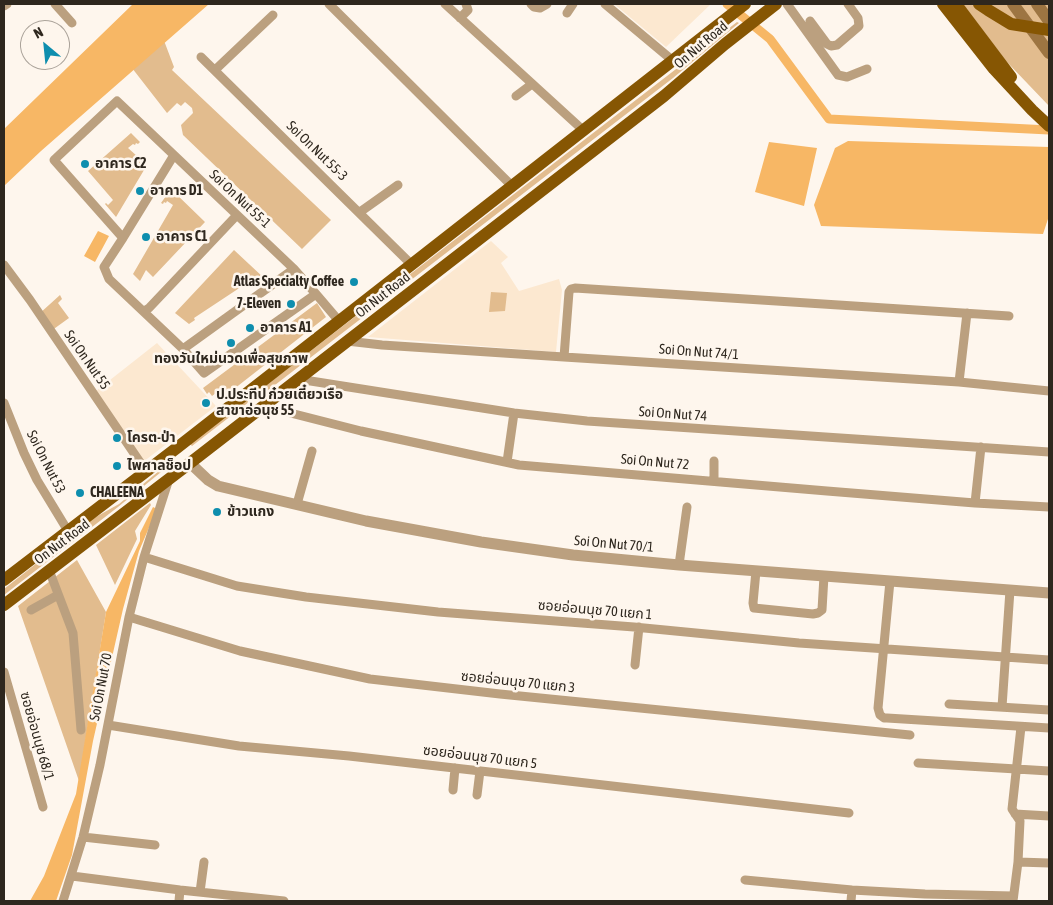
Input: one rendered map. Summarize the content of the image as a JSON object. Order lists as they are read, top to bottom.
{
  "streets": {
    "main road": ["On Nut Road"],
    "street": [
      "Soi On Nut 55-3",
      "Soi On Nut 55-1",
      "Soi On Nut 74/1",
      "Soi On Nut 55",
      "Soi On Nut 74",
      "Soi On Nut 53",
      "Soi On Nut 72",
      "Soi On Nut 70/1",
      "ซอยอ่อนนุช 70 แยก 1",
      "ซอยอ่อนนุช 70 แยก 3",
      "Soi On Nut 70",
      "ซอยอ่อนนุช 68/1",
      "ซอยอ่อนนุช 70 แยก 5"
    ]
  },
  "crossings": [
    ["On Nut Road", "Soi On Nut 55-3"],
    ["On Nut Road", "Soi On Nut 55-1"],
    ["On Nut Road", "Soi On Nut 74/1"],
    ["On Nut Road", "Soi On Nut 55"],
    ["On Nut Road", "Soi On Nut 74"],
    ["On Nut Road", "Soi On Nut 53"],
    ["On Nut Road", "Soi On Nut 72"],
    ["On Nut Road", "Soi On Nut 70/1"],
    ["On Nut Road", "Soi On Nut 70"],
    ["ซอยอ่อนนุช 70 แยก 1", "Soi On Nut 70"],
    ["ซอยอ่อนนุช 70 แยก 3", "Soi On Nut 70"],
    ["Soi On Nut 70", "ซอยอ่อนนุช 70 แยก 5"]
  ],
  "places": [
    "อาคาร C2",
    "อาคาร D1",
    "อาคาร C1",
    "Atlas Specialty Coffee",
    "7-Eleven",
    "อาคาร A1",
    "ทองวันใหม่นวดเพื่อสุขภาพ",
    "ป.ประทีป ก๋วยเตี๋ยวเรือ สาขาอ่อนุช 55",
    "โครต-ป่า",
    "ไพศาลช็อป",
    "CHALEENA",
    "ข้าวแกง"
  ],
  "north": "top left"
}
